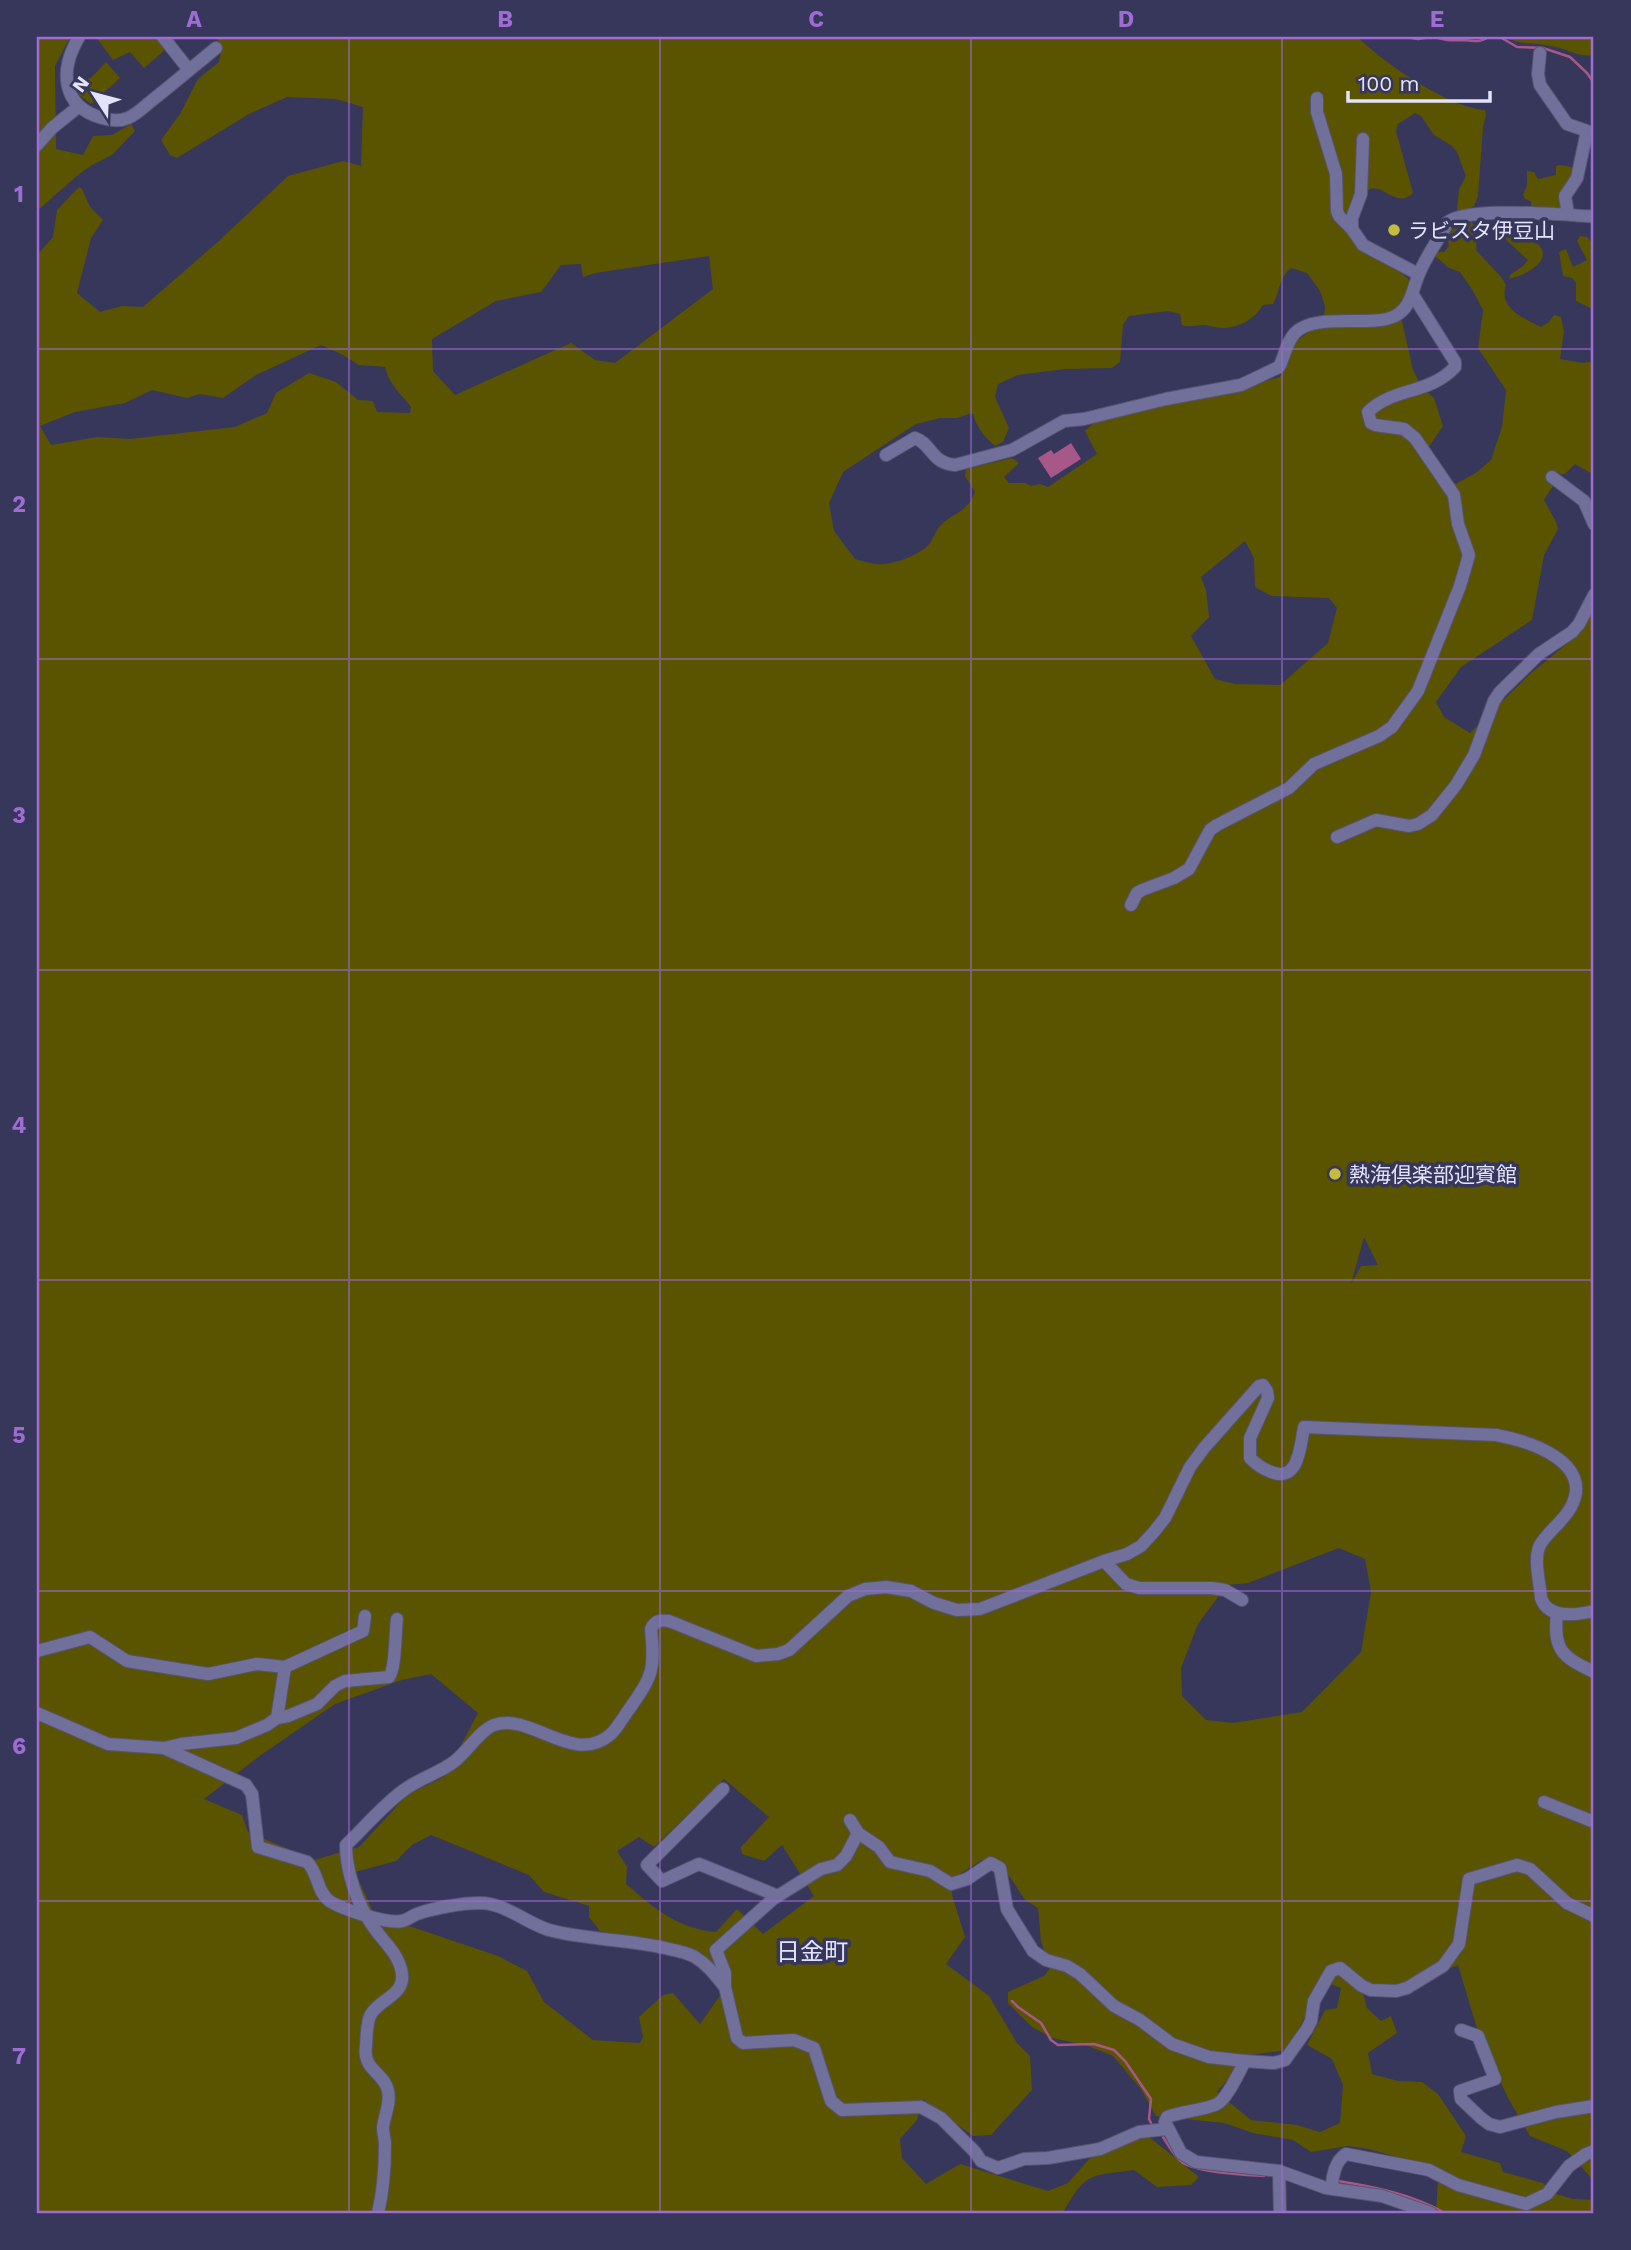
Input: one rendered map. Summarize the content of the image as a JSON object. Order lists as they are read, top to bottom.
{
  "districts": ["日金町"],
  "places": ["ラビスタ伊豆山", "熱海倶楽部迎賓館"],
  "scale_bar": "100 m",
  "north": "top left",
  "grid": {
    "columns": [
      "A",
      "B",
      "C",
      "D",
      "E"
    ],
    "rows": [
      "1",
      "2",
      "3",
      "4",
      "5",
      "6",
      "7"
    ]
  }
}
